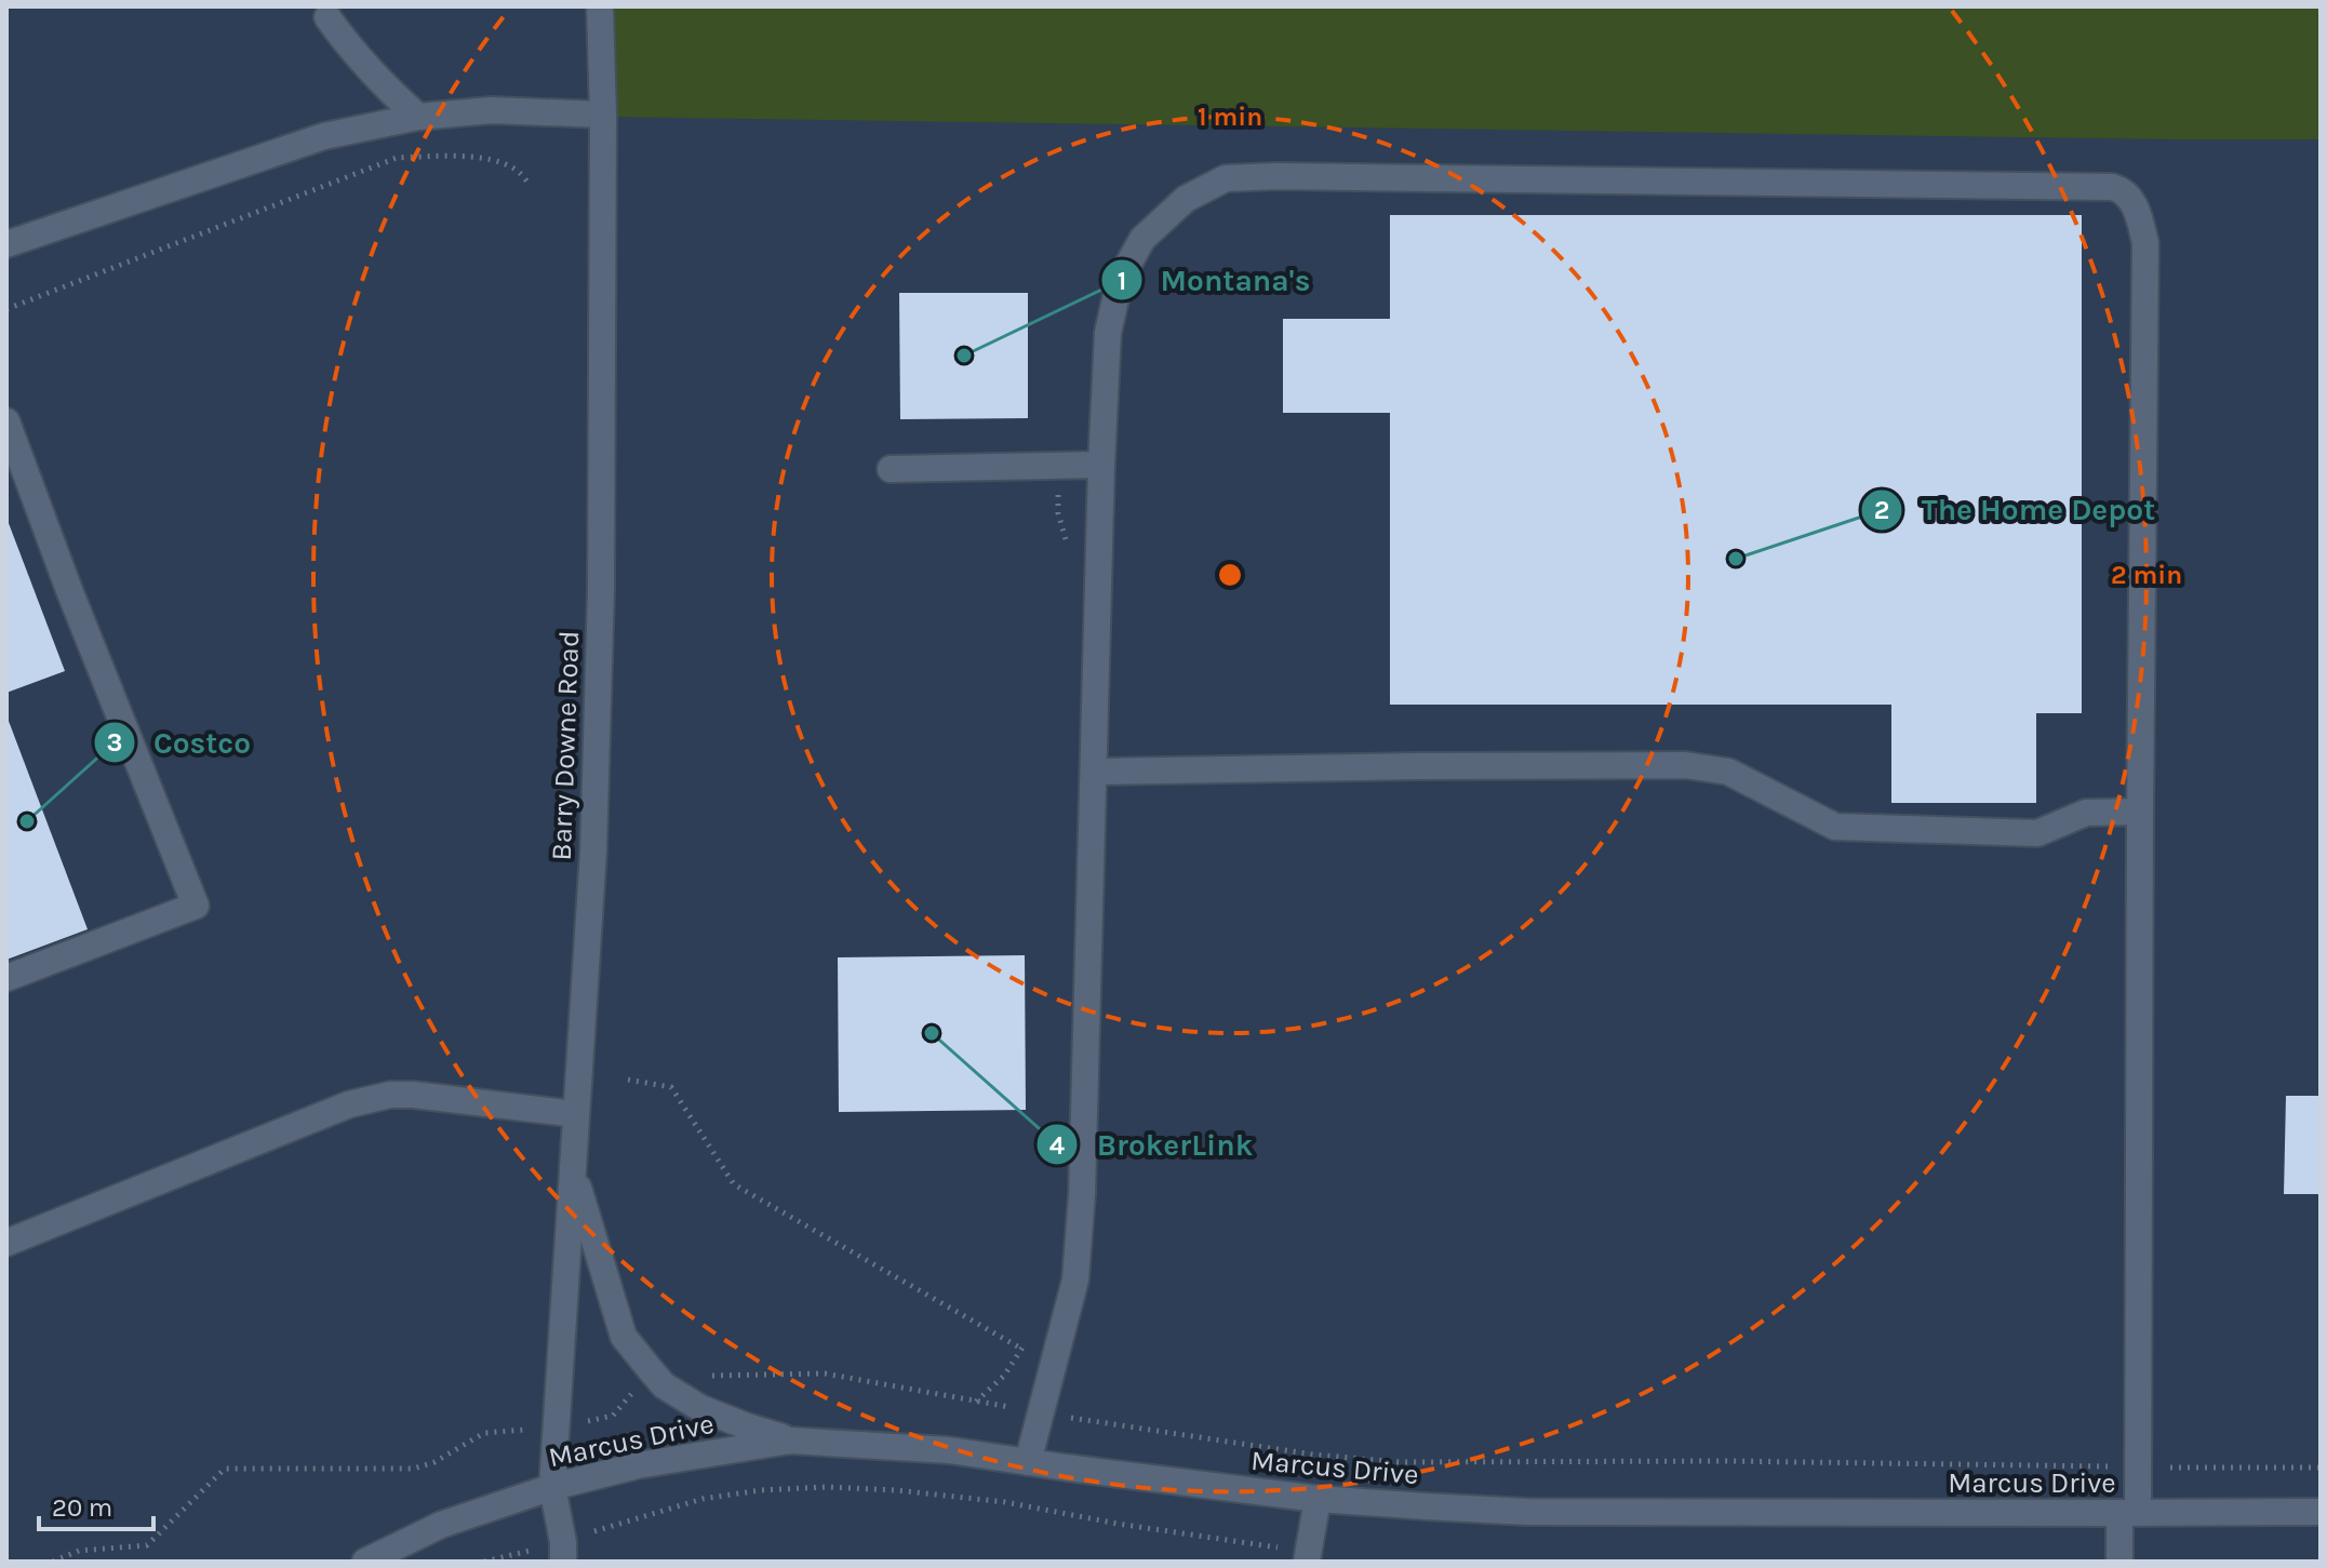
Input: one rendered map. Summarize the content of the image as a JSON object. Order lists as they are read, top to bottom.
{
  "streets": {
    "street": ["Barry Downe Road", "Marcus Drive"]
  },
  "crossings": [
    ["Barry Downe Road", "Marcus Drive"]
  ],
  "places": [
    "Montana's",
    "The Home Depot",
    "Costco",
    "BrokerLink"
  ],
  "scale_bar": "20 m",
  "rings": ["1 min", "2 min"]
}
